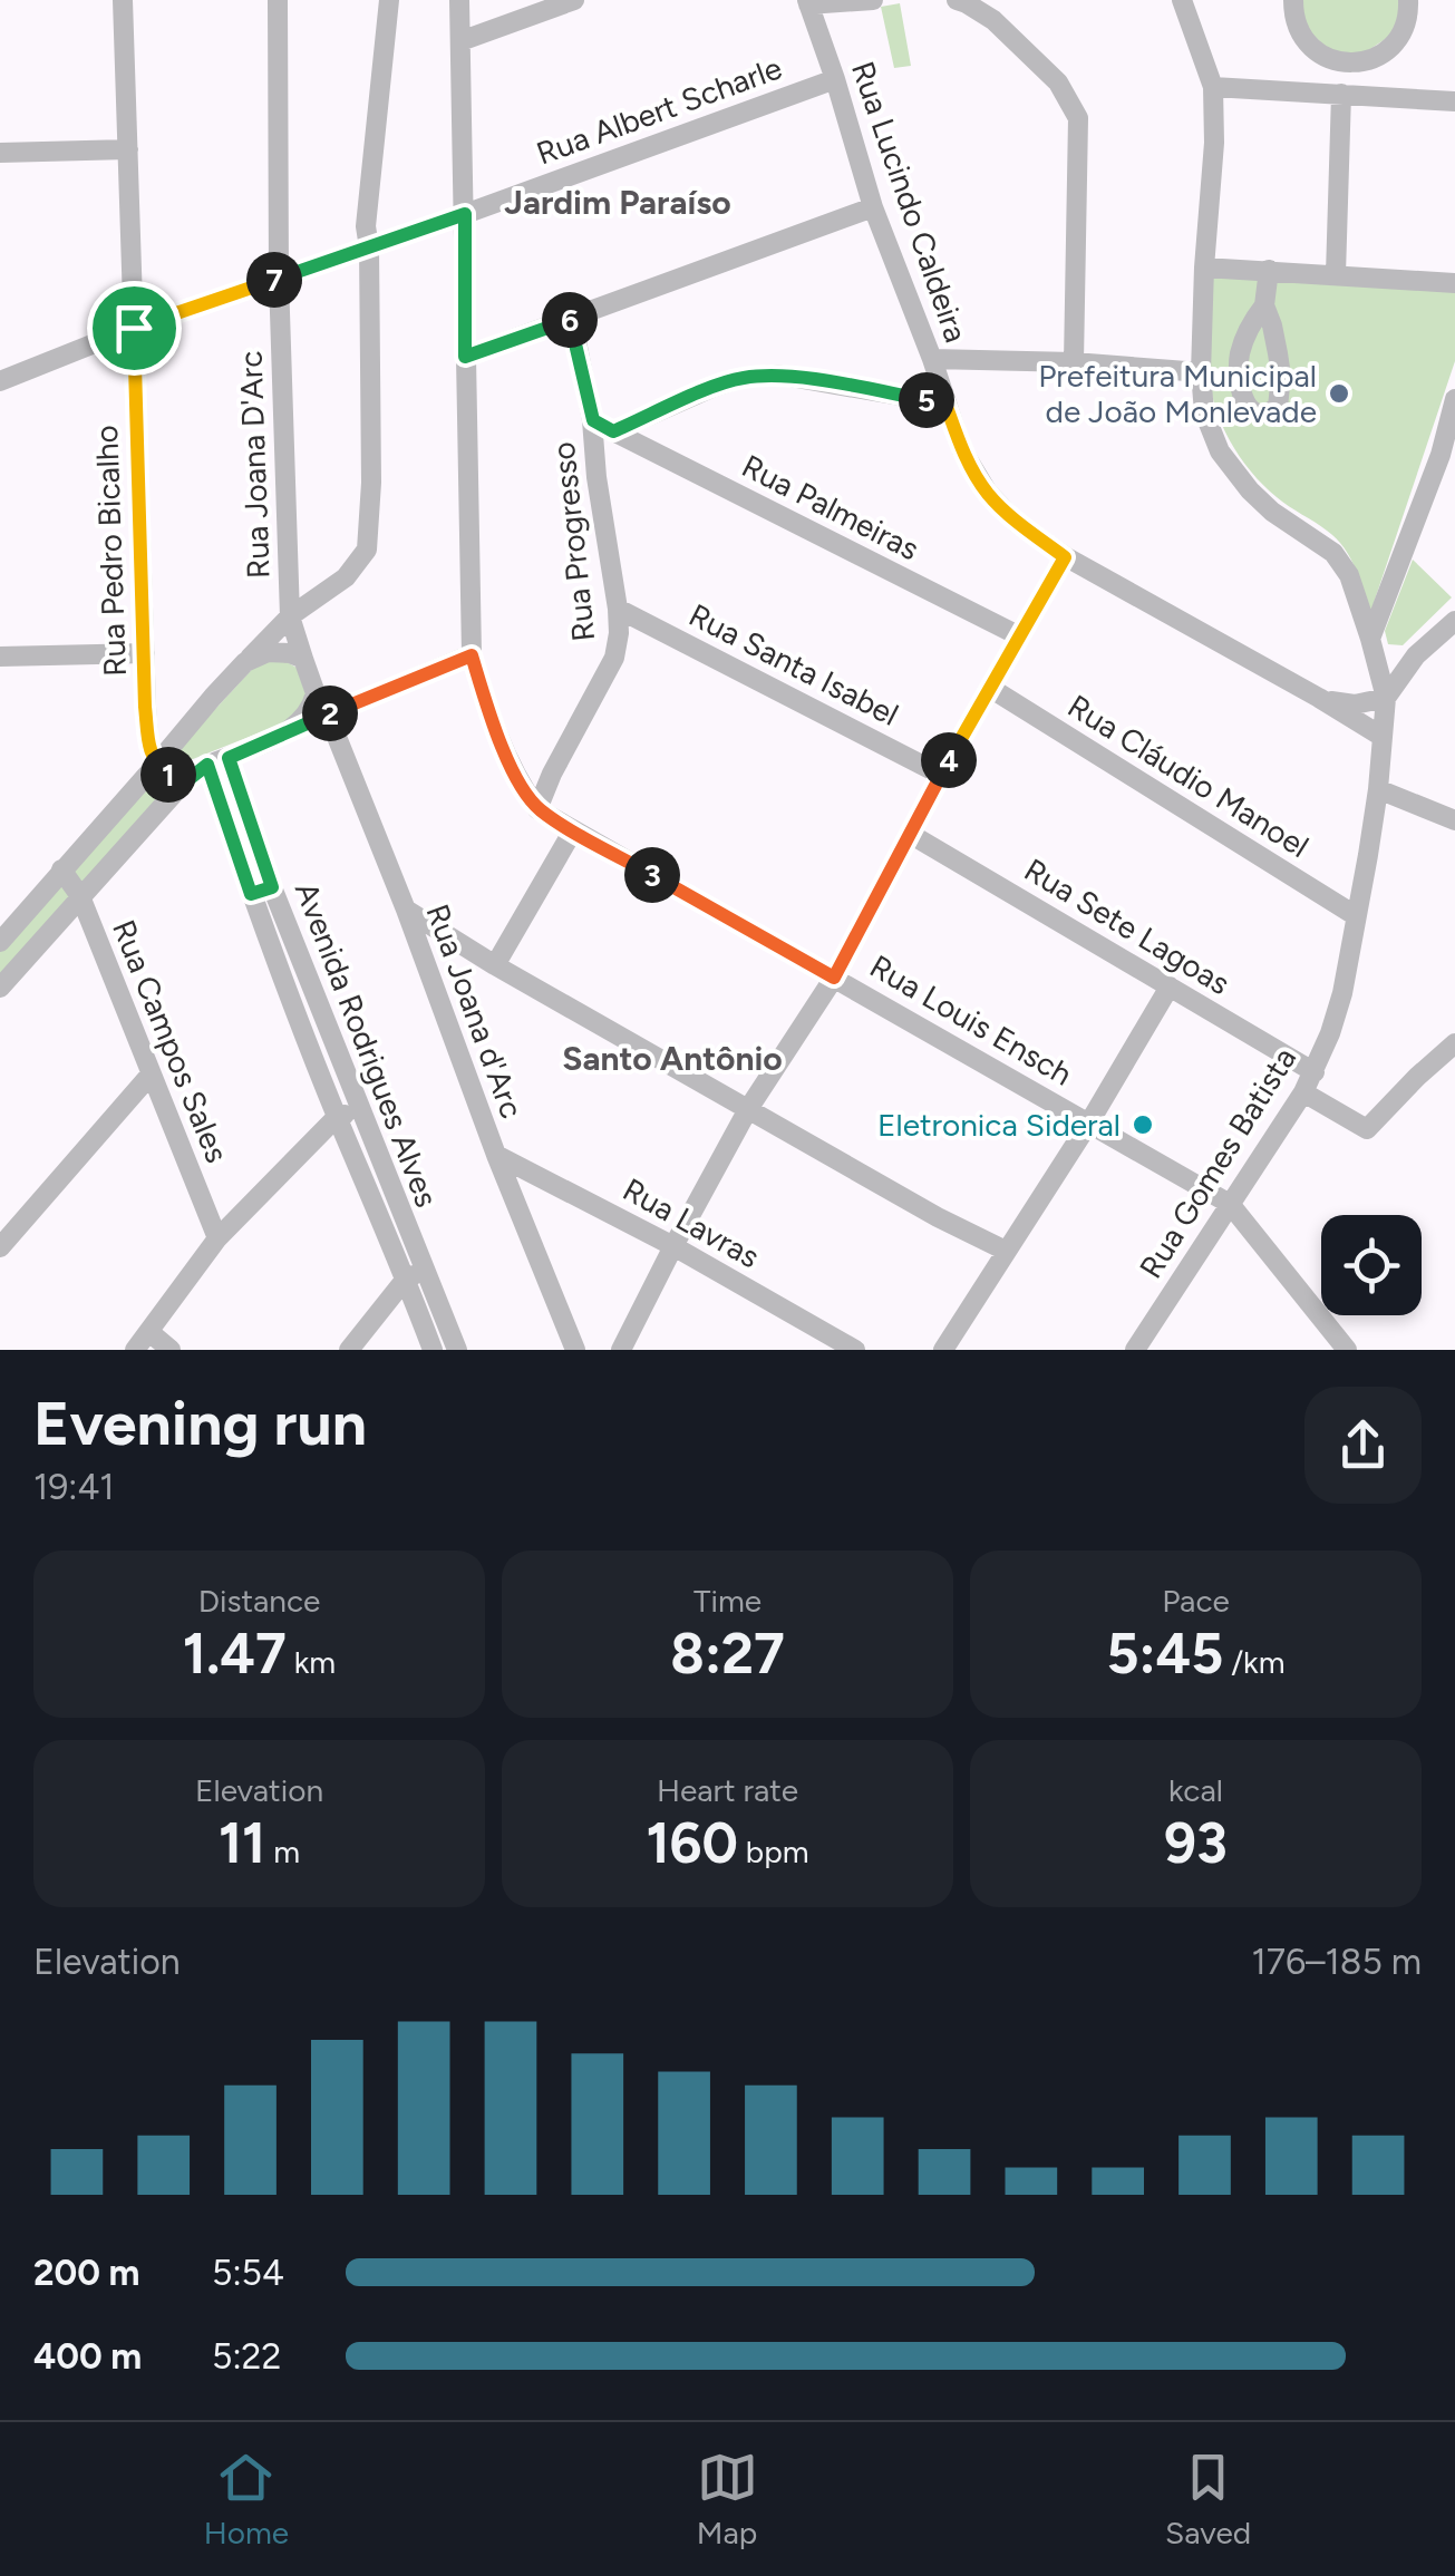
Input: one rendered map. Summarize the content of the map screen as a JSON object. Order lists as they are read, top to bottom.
{
  "streets": {
    "street": [
      "Rua Albert Scharle",
      "Rua Lucindo Caldeira",
      "Rua Joana D'Arc",
      "Rua Palmeiras",
      "Rua Progresso",
      "Rua Pedro Bicalho",
      "Rua Santa Isabel",
      "Rua Cláudio Manoel",
      "Rua Sete Lagoas",
      "Rua Joana d'Arc",
      "Rua Louis Ensch",
      "Rua Campos Sales",
      "Avenida Rodrigues Alves",
      "Rua Gomes Batista",
      "Rua Lavras"
    ]
  },
  "crossings": [
    ["Rua Albert Scharle", "Rua Lucindo Caldeira"],
    ["Rua Albert Scharle", "Rua Joana D'Arc"],
    ["Rua Albert Scharle", "Rua Pedro Bicalho"],
    ["Rua Albert Scharle", "Rua Louis Ensch"],
    ["Rua Lucindo Caldeira", "Rua Gomes Batista"],
    ["Rua Joana D'Arc", "Rua Joana d'Arc"],
    ["Rua Palmeiras", "Rua Progresso"],
    ["Rua Progresso", "Rua Santa Isabel"],
    ["Rua Progresso", "Rua Louis Ensch"],
    ["Rua Cláudio Manoel", "Rua Gomes Batista"],
    ["Rua Sete Lagoas", "Rua Gomes Batista"],
    ["Rua Joana d'Arc", "Rua Lavras"],
    ["Rua Louis Ensch", "Rua Gomes Batista"]
  ],
  "districts": ["Jardim Paraíso", "Santo Antônio"],
  "places": ["Prefeitura Municipal de João Monlevade", "Eletronica Sideral"],
  "page": {
    "pins": [
      "7",
      "6",
      "5",
      "2",
      "4",
      "1",
      "3"
    ],
    "heading": ["Evening run", "19:41"],
    "stats": [
      ["Distance", "1.47 km"],
      ["Time", "8:27"],
      ["Pace", "5:45 /km"],
      ["Elevation", "11 m"],
      ["Heart rate", "160 bpm"],
      ["kcal", "93"]
    ],
    "chart": ["Elevation", "176–185 m"],
    "list": [
      {
        "name": "200 m",
        "note": "5:54"
      },
      {
        "name": "400 m",
        "note": "5:22"
      }
    ],
    "tabs": ["Home", "Map", "Saved"]
  }
}
